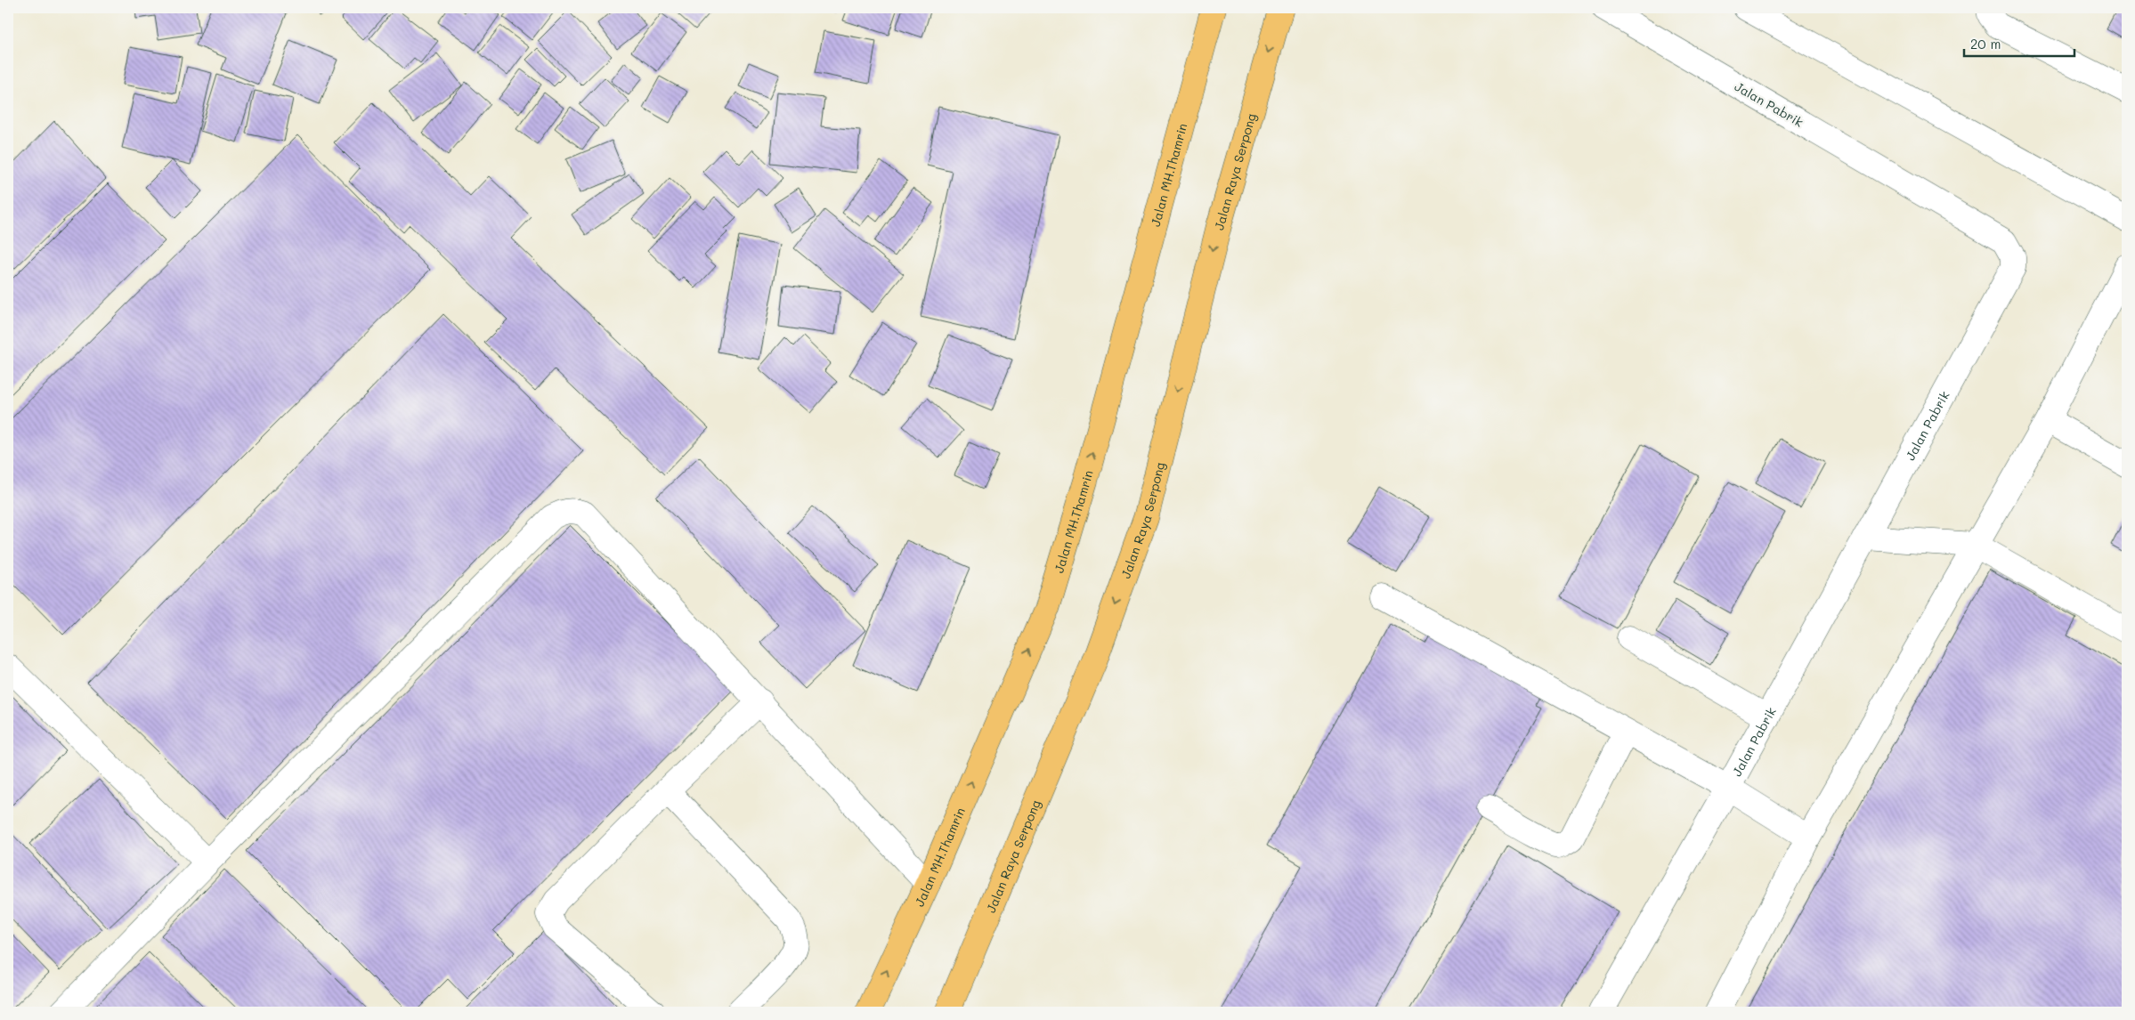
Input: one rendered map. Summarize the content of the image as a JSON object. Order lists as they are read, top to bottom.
{
  "streets": {
    "main road": ["Jalan Raya Serpong", "Jalan MH.Thamrin"],
    "lane": ["Jalan Pabrik"]
  },
  "one_way": ["Jalan Raya Serpong", "Jalan MH.Thamrin"],
  "scale_bar": "20 m"
}
